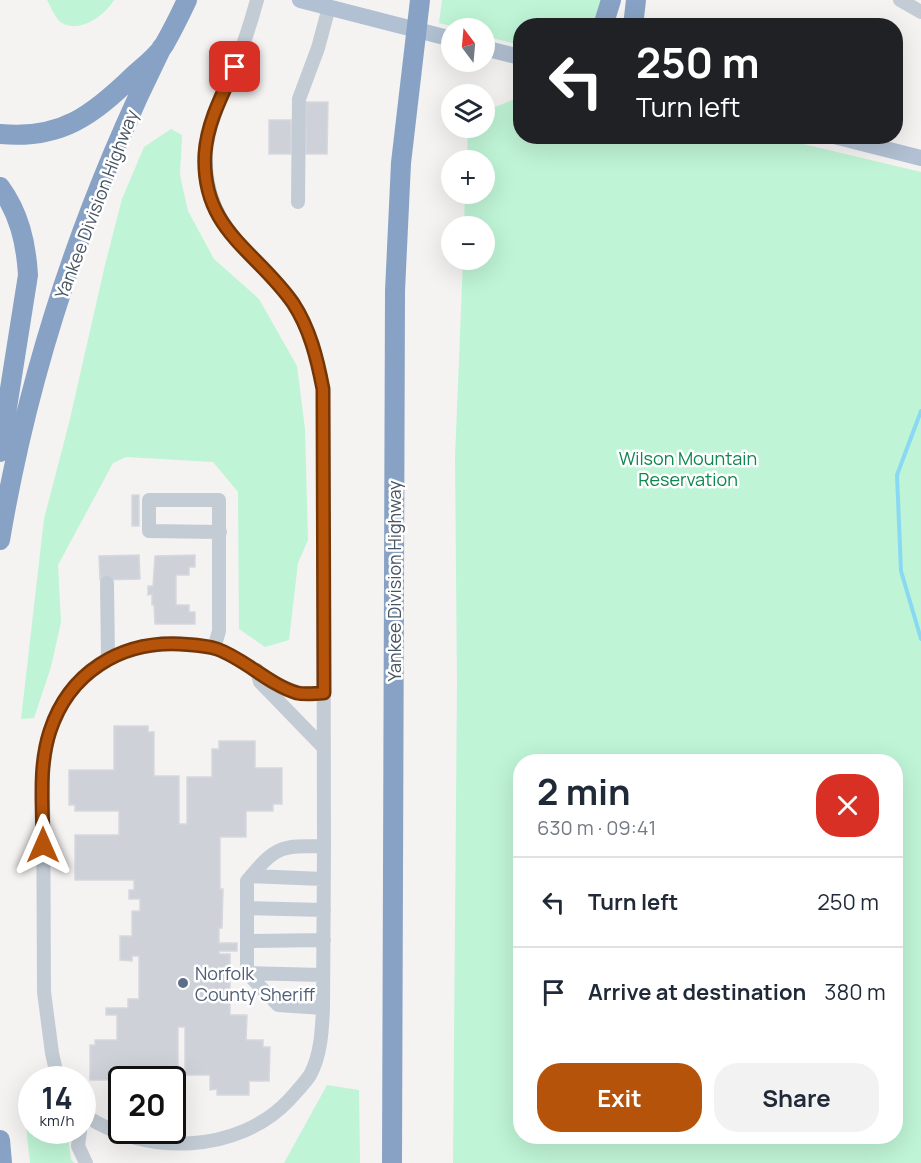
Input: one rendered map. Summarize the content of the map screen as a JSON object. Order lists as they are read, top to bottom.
{
  "streets": {
    "highway": ["Yankee Division Highway"]
  },
  "parks": ["Wilson Mountain Reservation"],
  "places": ["Norfolk County Sheriff"],
  "north": "top",
  "page": {
    "map_buttons": ["+", "−"],
    "turn": ["250 m", "Turn left"],
    "heading": ["2 min", "630 m · 09:41"],
    "list": [
      {
        "name": "Turn left",
        "value": "250 m"
      },
      {
        "name": "Arrive at destination",
        "value": "380 m"
      }
    ],
    "buttons": ["Exit", "Share"],
    "speed": "14 km/h",
    "limit": "20"
  }
}
